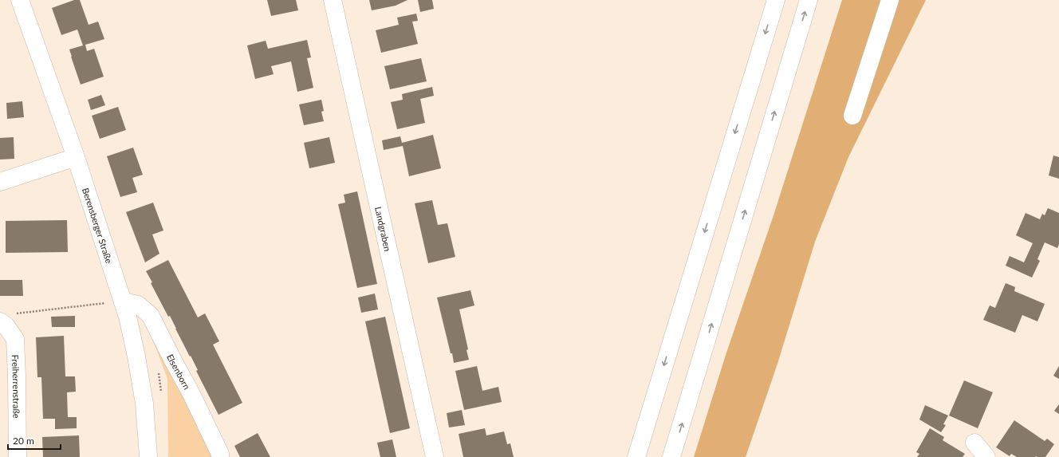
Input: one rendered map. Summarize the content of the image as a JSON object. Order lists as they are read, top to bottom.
{
  "streets": {
    "main road": [
      "Berensberger Straße",
      "Landgraben",
      "Elsenborn",
      "Freiherrenstraße"
    ]
  },
  "crossings": [
    ["Berensberger Straße", "Elsenborn"]
  ],
  "scale_bar": "20 m"
}
